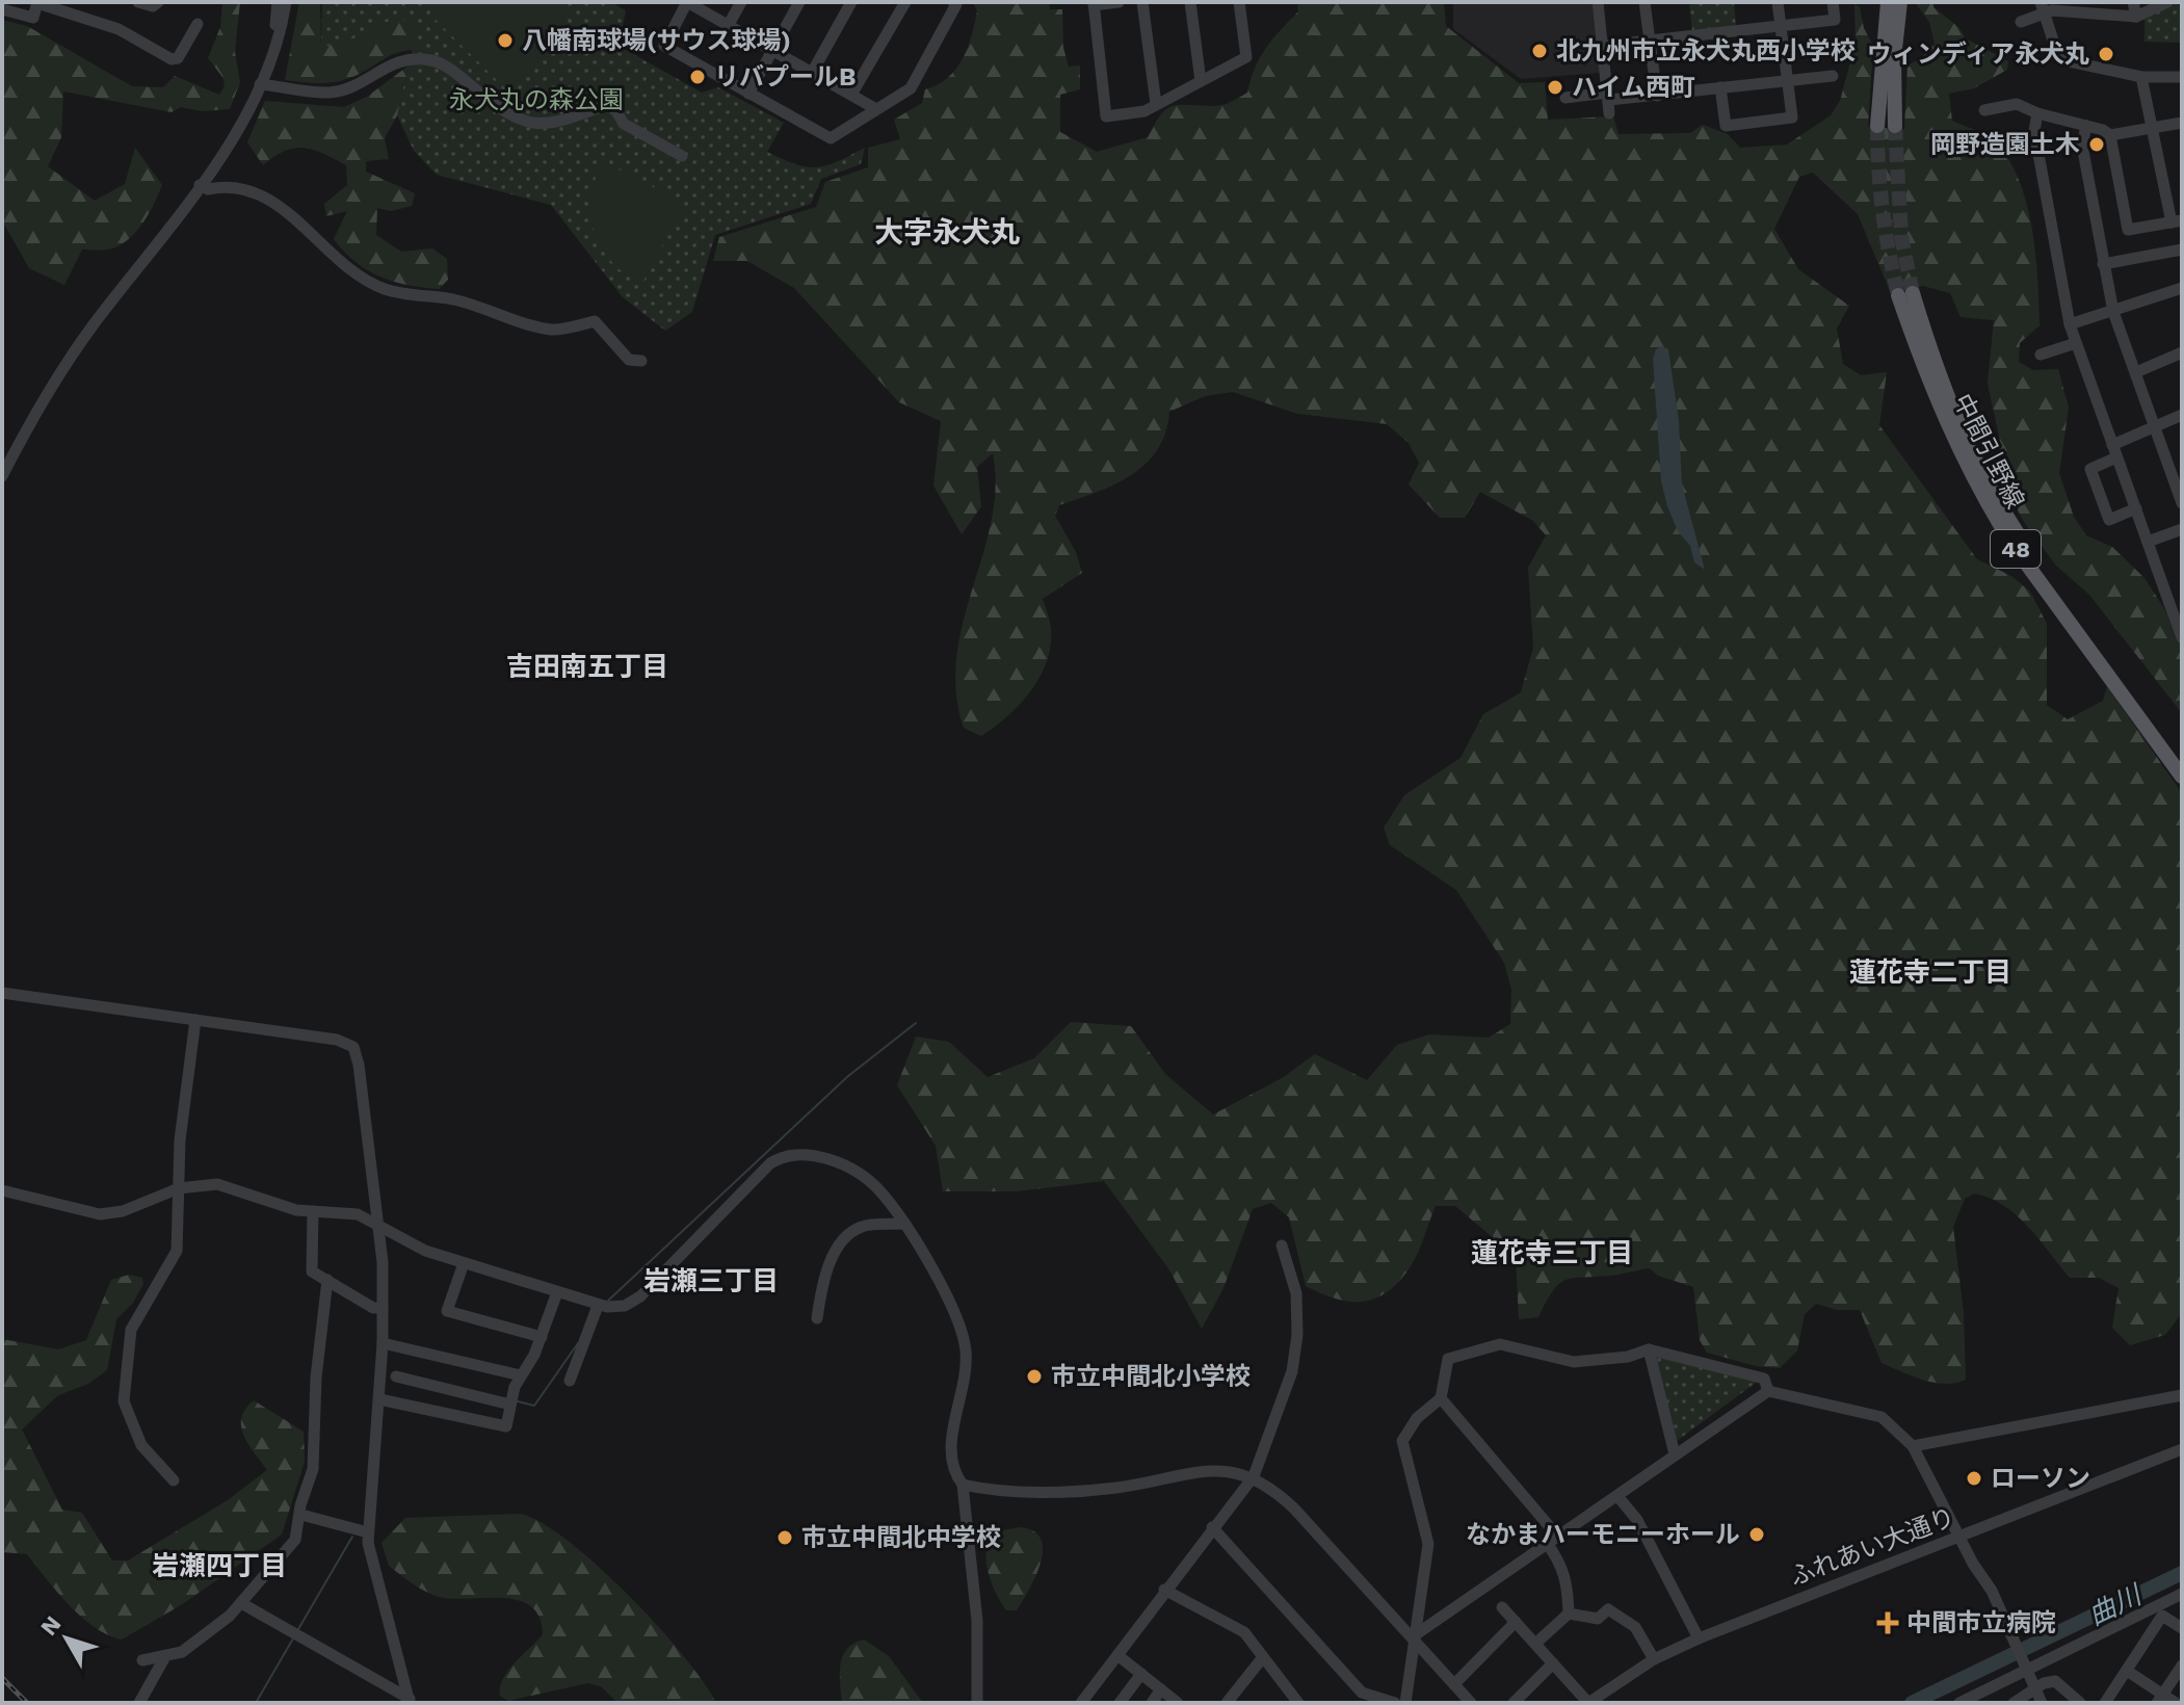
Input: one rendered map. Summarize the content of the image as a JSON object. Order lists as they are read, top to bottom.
{
  "streets": {
    "main road": ["中間引野線", "48"],
    "street": ["ふれあい大通り"]
  },
  "districts": [
    "大字永犬丸",
    "吉田南五丁目",
    "蓮花寺二丁目",
    "蓮花寺三丁目",
    "岩瀬三丁目",
    "岩瀬四丁目"
  ],
  "water": ["曲川"],
  "parks": ["永犬丸の森公園"],
  "places": {
    "other": [
      "八幡南球場(サウス球場)",
      "北九州市立永犬丸西小学校",
      "ウィンディア永犬丸",
      "リバプールB",
      "ハイム西町",
      "岡野造園土木",
      "市立中間北小学校",
      "ローソン",
      "なかまハーモニーホール",
      "市立中間北中学校"
    ],
    "health": ["中間市立病院"]
  },
  "north": "top left"
}
